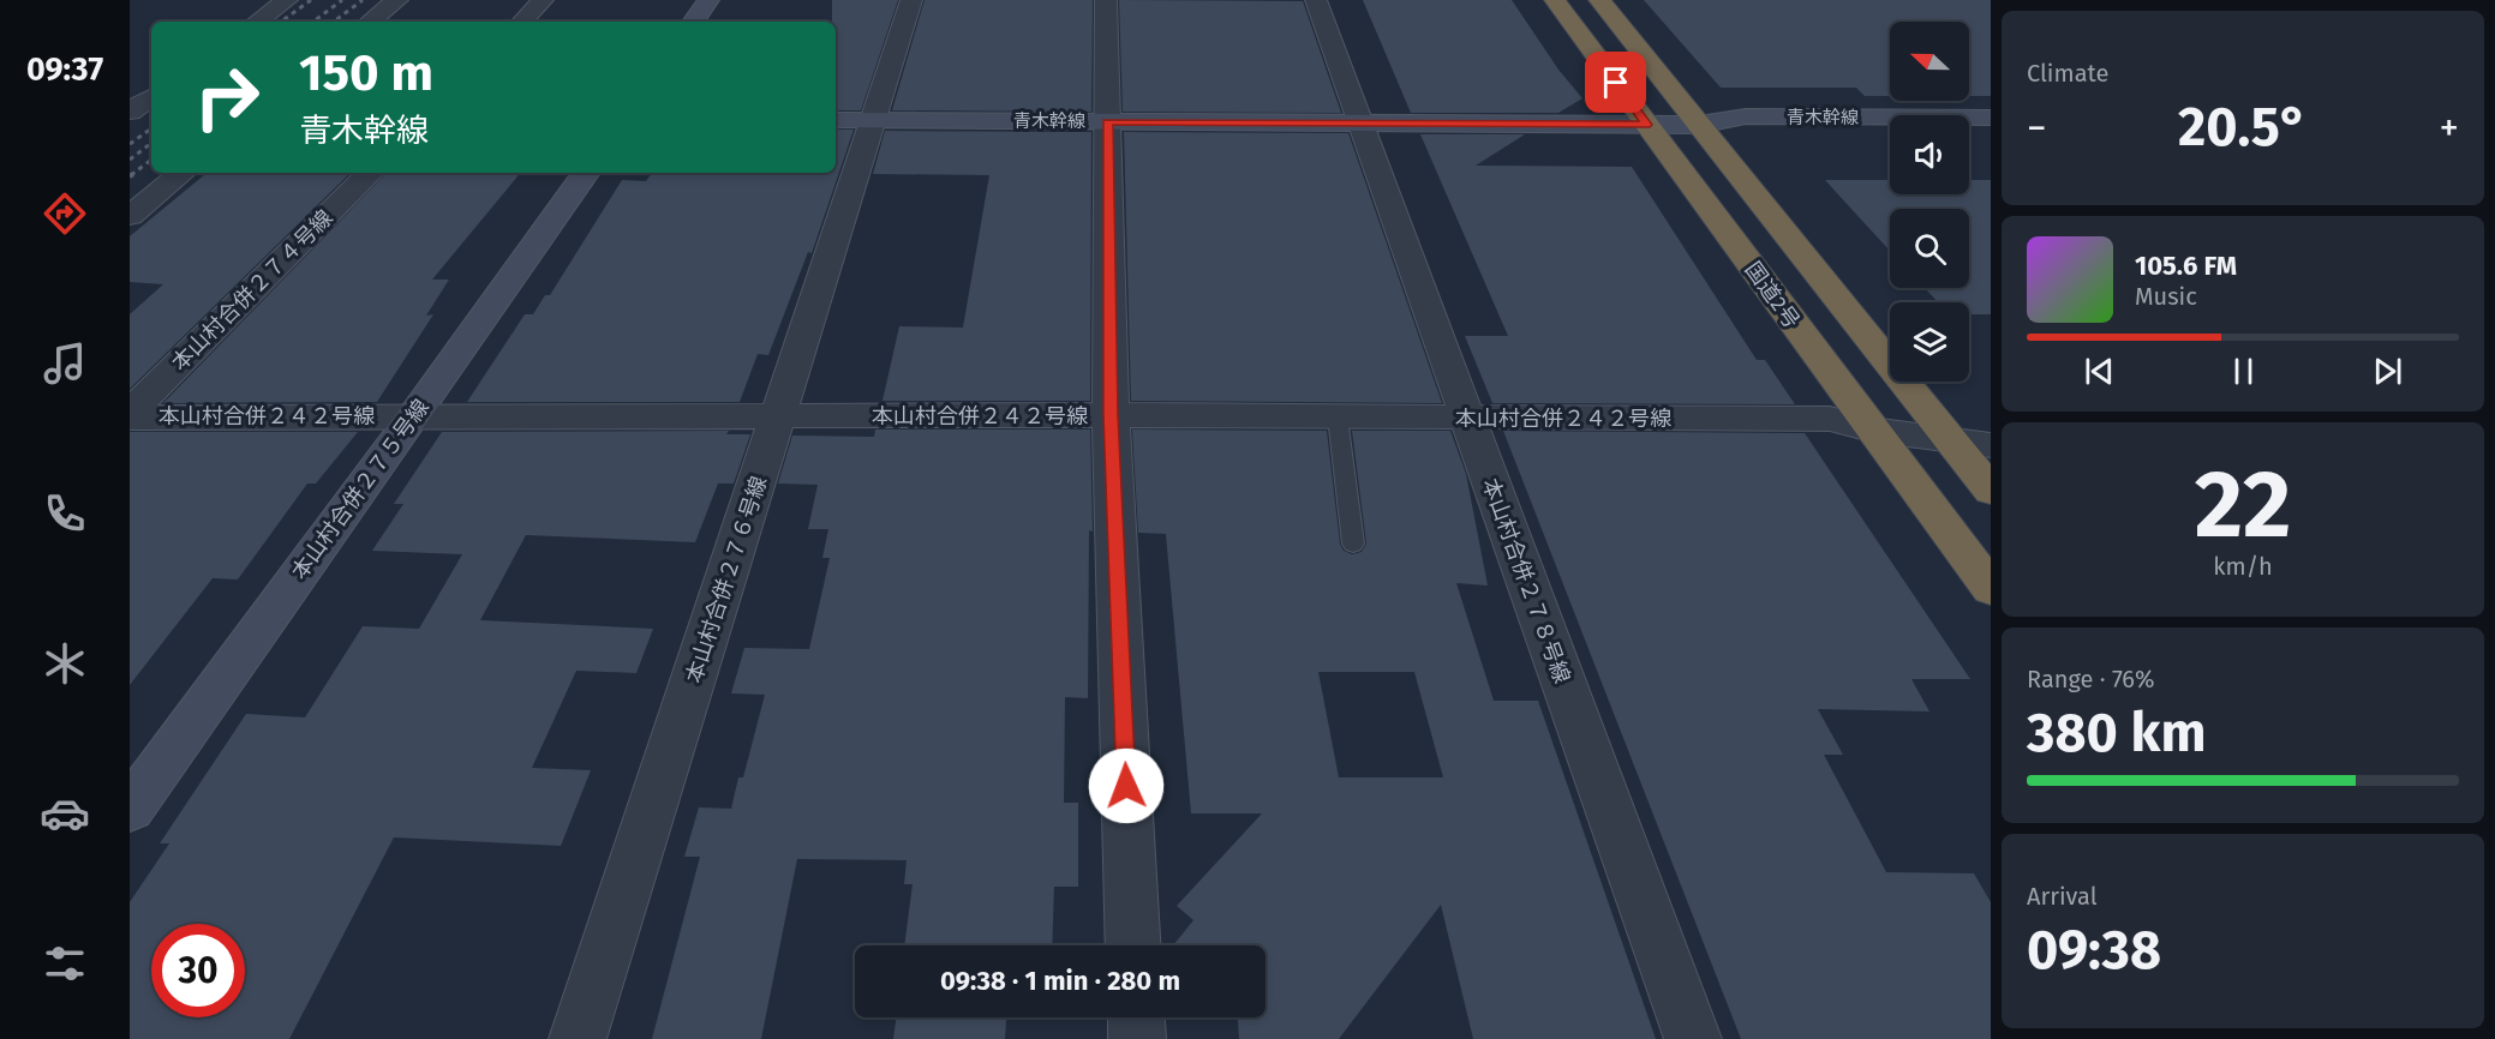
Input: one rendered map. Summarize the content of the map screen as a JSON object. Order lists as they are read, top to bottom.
{
  "streets": {
    "highway": ["国道2号"],
    "street": [
      "青木幹線",
      "本山村合併２７４号線",
      "本山村合併２４２号線",
      "本山村合併２７５号線",
      "本山村合併２７６号線",
      "本山村合併２７８号線"
    ]
  },
  "crossings": [
    ["青木幹線", "国道2号"],
    ["青木幹線", "本山村合併２７６号線"],
    ["青木幹線", "本山村合併２７８号線"],
    ["本山村合併２７４号線", "本山村合併２４２号線"],
    ["国道2号", "本山村合併２４２号線"],
    ["本山村合併２４２号線", "本山村合併２７５号線"],
    ["本山村合併２４２号線", "本山村合併２７６号線"],
    ["本山村合併２４２号線", "本山村合併２７８号線"]
  ],
  "north": "left",
  "page": {
    "tabs": "09:37",
    "tile": [
      "Climate",
      ["22", "km/h"],
      ["Range · 76%", "380 km"],
      ["Arrival", "09:38"]
    ],
    "turn": ["150 m", "青木幹線"],
    "heat": ["−", "20.5°", "+"],
    "song": ["105.6 FM", "Music"],
    "limit": "30",
    "trip": "09:38 · 1 min · 280 m"
  }
}
